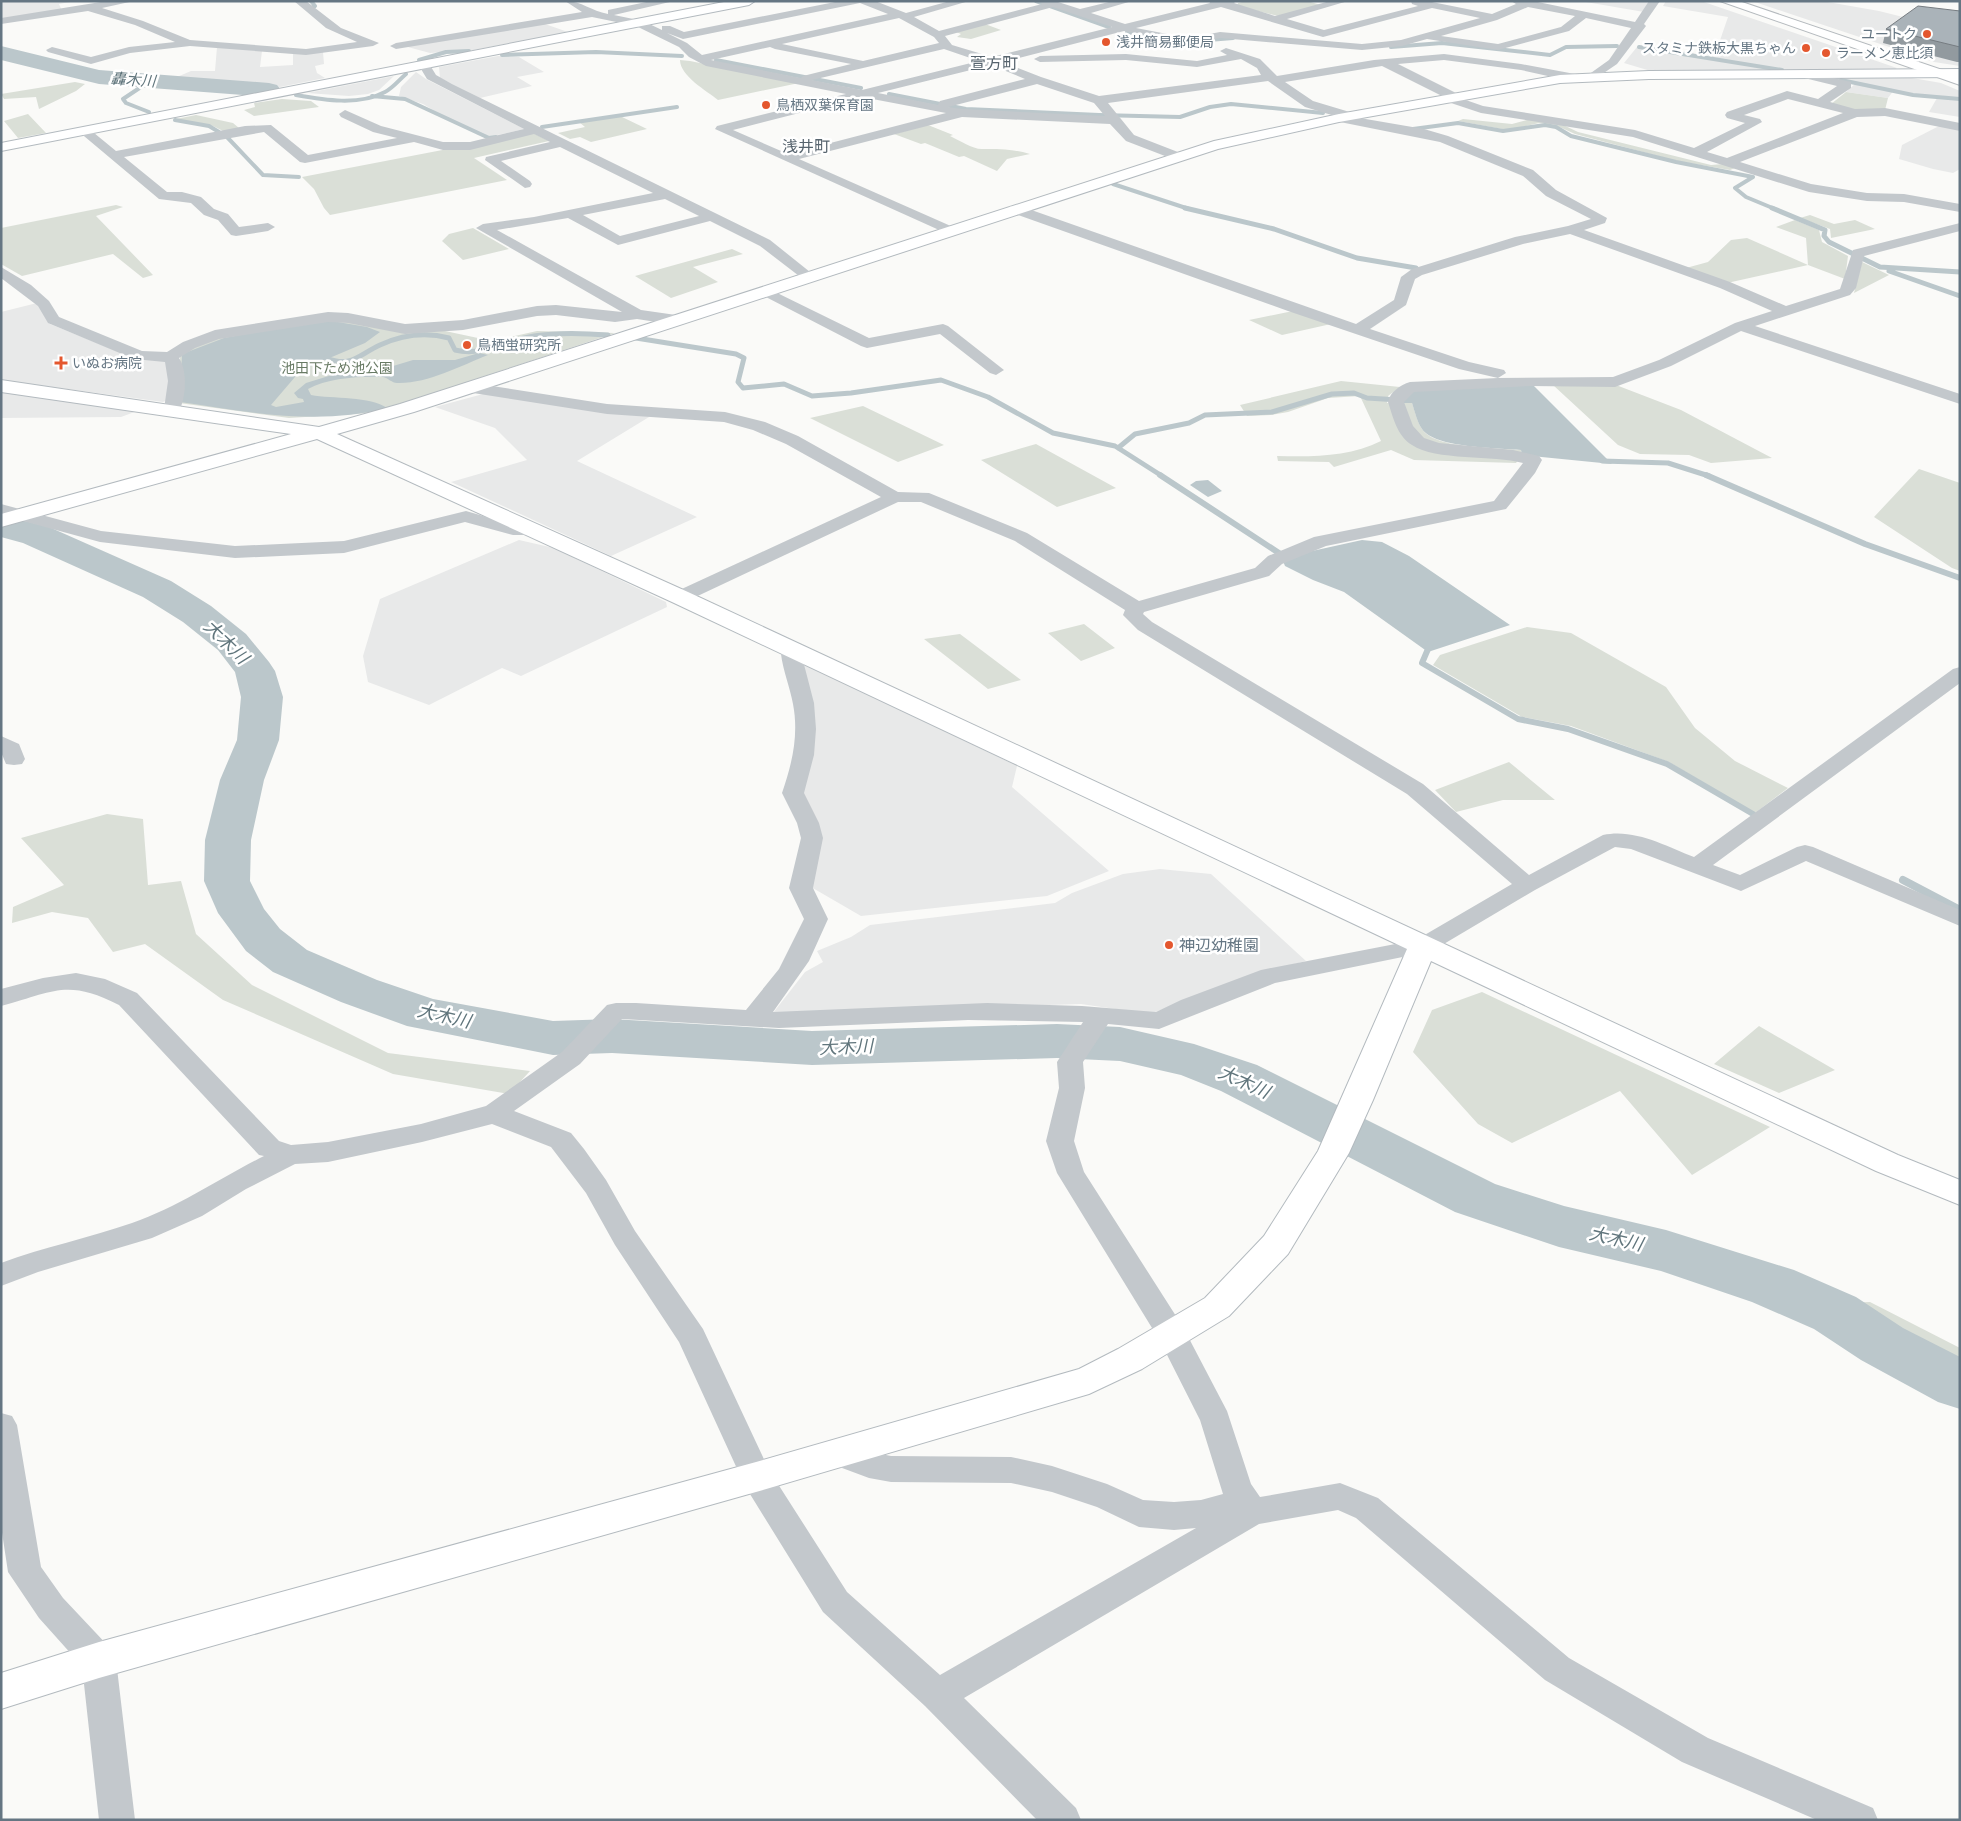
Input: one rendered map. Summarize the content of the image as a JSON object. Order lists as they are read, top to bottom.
{
  "districts": ["萱方町", "浅井町"],
  "water": ["轟木川", "大木川"],
  "parks": ["池田下ため池公園"],
  "places": {
    "other": [
      "ユートク",
      "浅井簡易郵便局",
      "スタミナ鉄板大黒ちゃん",
      "ラーメン恵比須",
      "鳥栖双葉保育園",
      "鳥栖蛍研究所",
      "神辺幼稚園"
    ],
    "health": ["いぬお病院"]
  }
}
